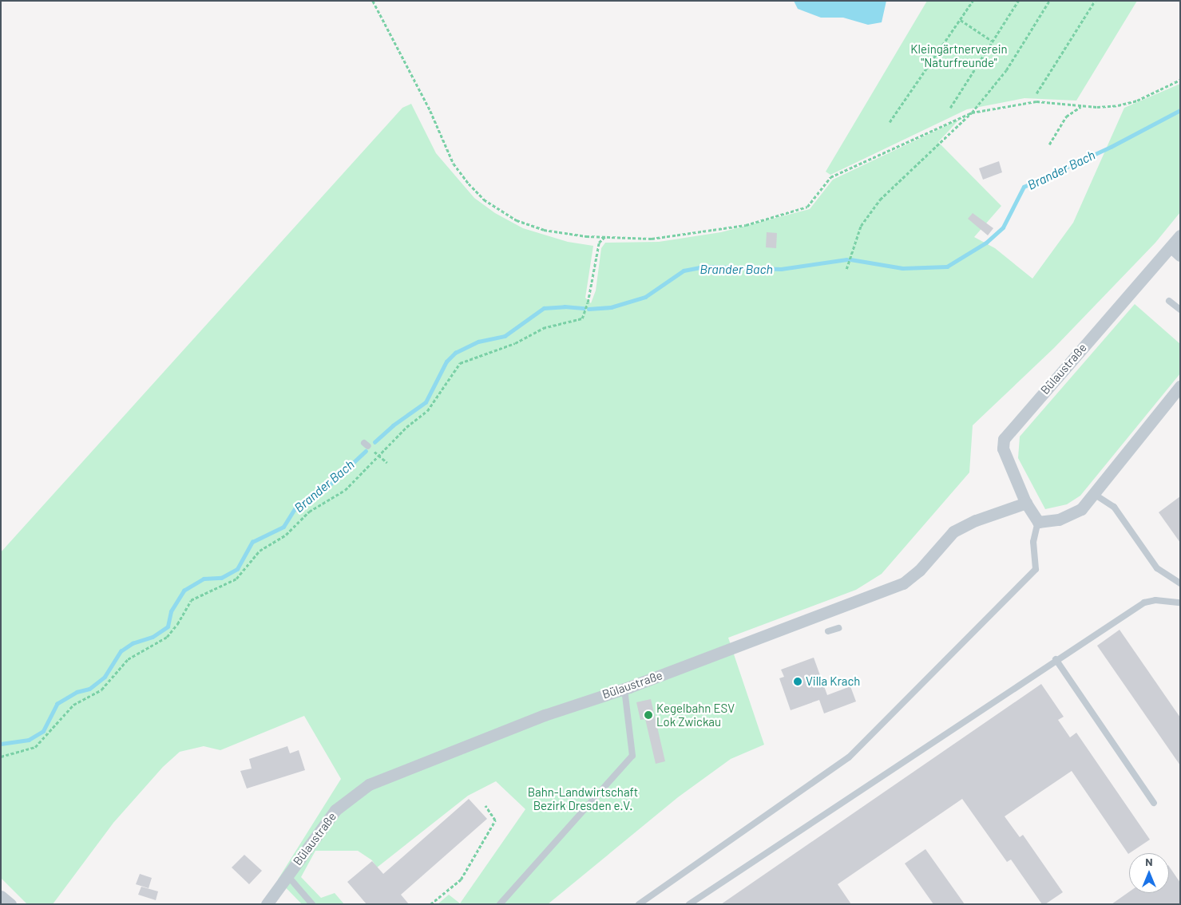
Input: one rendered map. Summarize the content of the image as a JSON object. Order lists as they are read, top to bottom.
{
  "streets": {
    "street": ["Bülaustraße"]
  },
  "water": ["Brander Bach"],
  "parks": ["Kleingärtnerverein \"Naturfreunde\"", "Bahn-Landwirtschaft Bezirk Dresden e.V."],
  "places": ["Villa Krach", "Kegelbahn ESV Lok Zwickau"],
  "north": "top"
}
